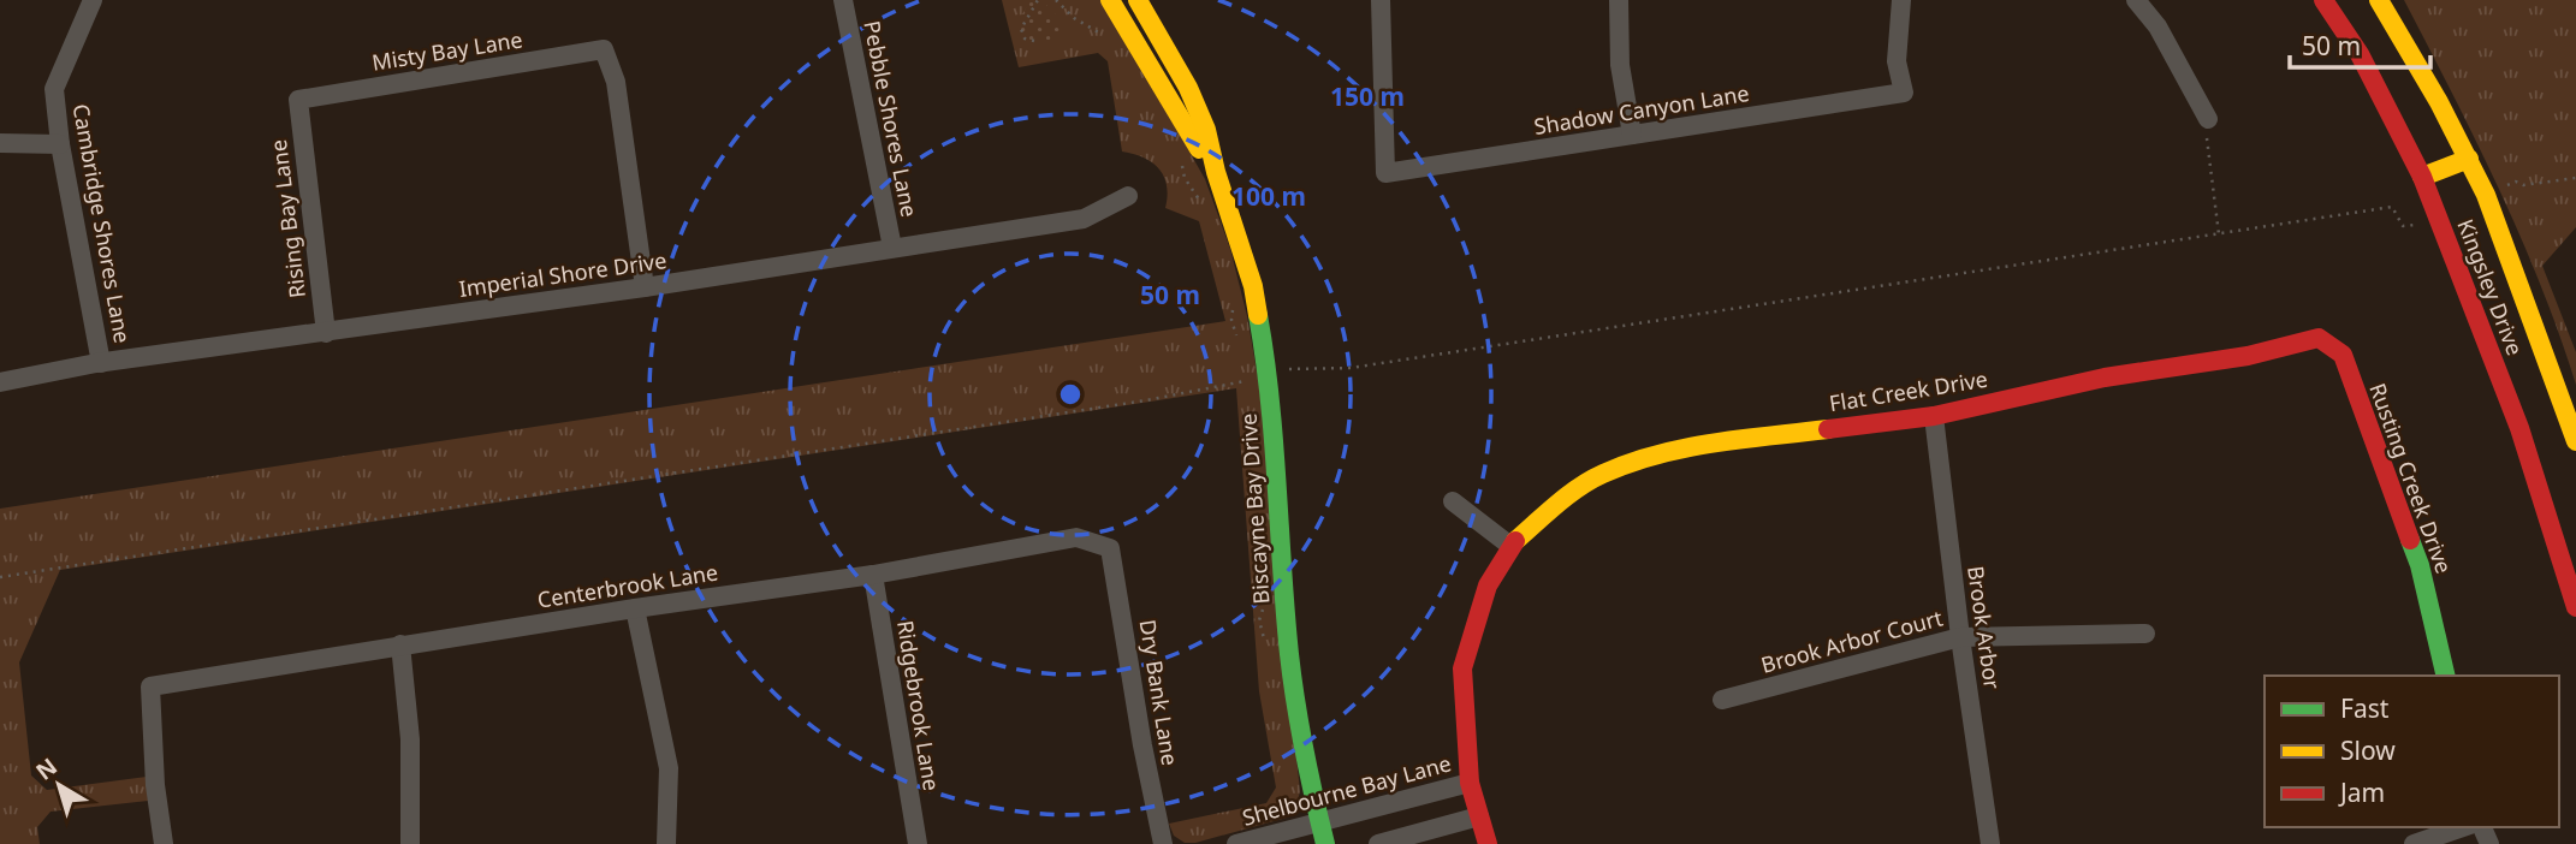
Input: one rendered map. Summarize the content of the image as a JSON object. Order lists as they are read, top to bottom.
{
  "streets": {
    "street": [
      "Misty Bay Lane",
      "Shadow Canyon Lane",
      "Pebble Shores Lane",
      "Rising Bay Lane",
      "Cambridge Shores Lane",
      "Imperial Shore Drive",
      "Kingsley Drive",
      "Flat Creek Drive",
      "Rusting Creek Drive",
      "Biscayne Bay Drive",
      "Centerbrook Lane",
      "Brook Arbor",
      "Brook Arbor Court",
      "Dry Bank Lane",
      "Ridgebrook Lane",
      "Shelbourne Bay Lane"
    ]
  },
  "crossings": [
    ["Misty Bay Lane", "Rising Bay Lane"],
    ["Misty Bay Lane", "Imperial Shore Drive"],
    ["Pebble Shores Lane", "Imperial Shore Drive"],
    ["Rising Bay Lane", "Imperial Shore Drive"],
    ["Cambridge Shores Lane", "Imperial Shore Drive"],
    ["Flat Creek Drive", "Rusting Creek Drive"],
    ["Flat Creek Drive", "Brook Arbor"],
    ["Flat Creek Drive", "Shelbourne Bay Lane"],
    ["Biscayne Bay Drive", "Shelbourne Bay Lane"],
    ["Centerbrook Lane", "Dry Bank Lane"],
    ["Centerbrook Lane", "Ridgebrook Lane"],
    ["Brook Arbor", "Brook Arbor Court"]
  ],
  "legend": ["Fast", "Slow", "Jam"],
  "scale_bar": "50 m",
  "north": "top left",
  "rings": ["150 m", "100 m", "50 m"]
}
